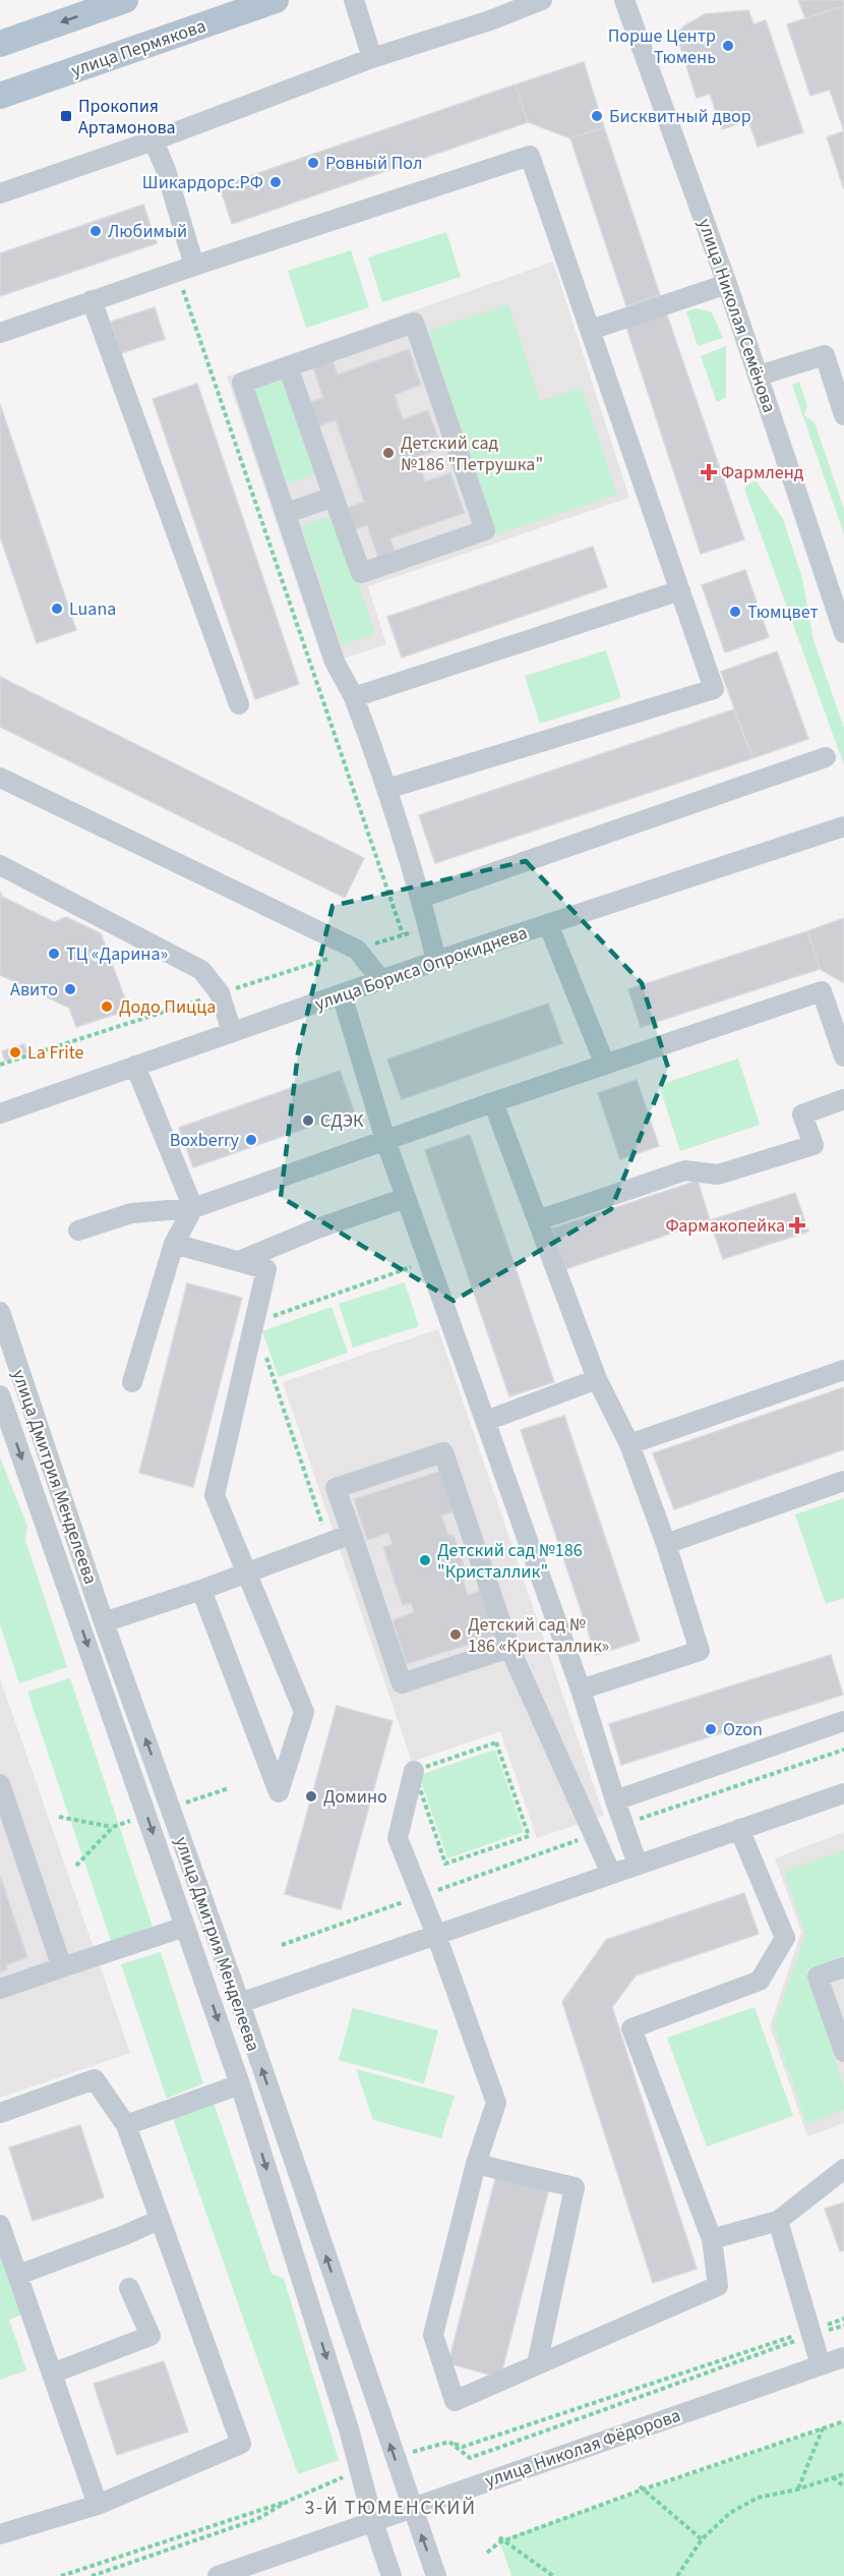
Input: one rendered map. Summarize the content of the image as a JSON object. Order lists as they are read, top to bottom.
{
  "streets": {
    "main road": ["улица Пермякова"],
    "street": [
      "улица Николая Семёнова",
      "улица Бориса Опрокиднева",
      "улица Дмитрия Менделеева",
      "улица Николая Фёдорова"
    ]
  },
  "crossings": [
    ["улица Дмитрия Менделеева", "улица Николая Фёдорова"]
  ],
  "districts": ["3-Й ТЮМЕНСКИЙ"],
  "places": {
    "other": [
      "Порше Центр Тюмень",
      "Бисквитный двор",
      "Ровный Пол",
      "Шикардорс.РФ",
      "Любимый",
      "Детский сад №186 \"Петрушка\"",
      "Luana",
      "Тюмцвет",
      "ТЦ «Дарина»",
      "Авито",
      "Додо Пицца",
      "La Frite",
      "СДЭК",
      "Boxberry",
      "Детский сад №186 \"Кристаллик\"",
      "Детский сад № 186 «Кристаллик»",
      "Ozon",
      "Домино"
    ],
    "transit": ["Прокопия Артамонова"],
    "health": ["Фармленд", "Фармакопейка"]
  }
}
